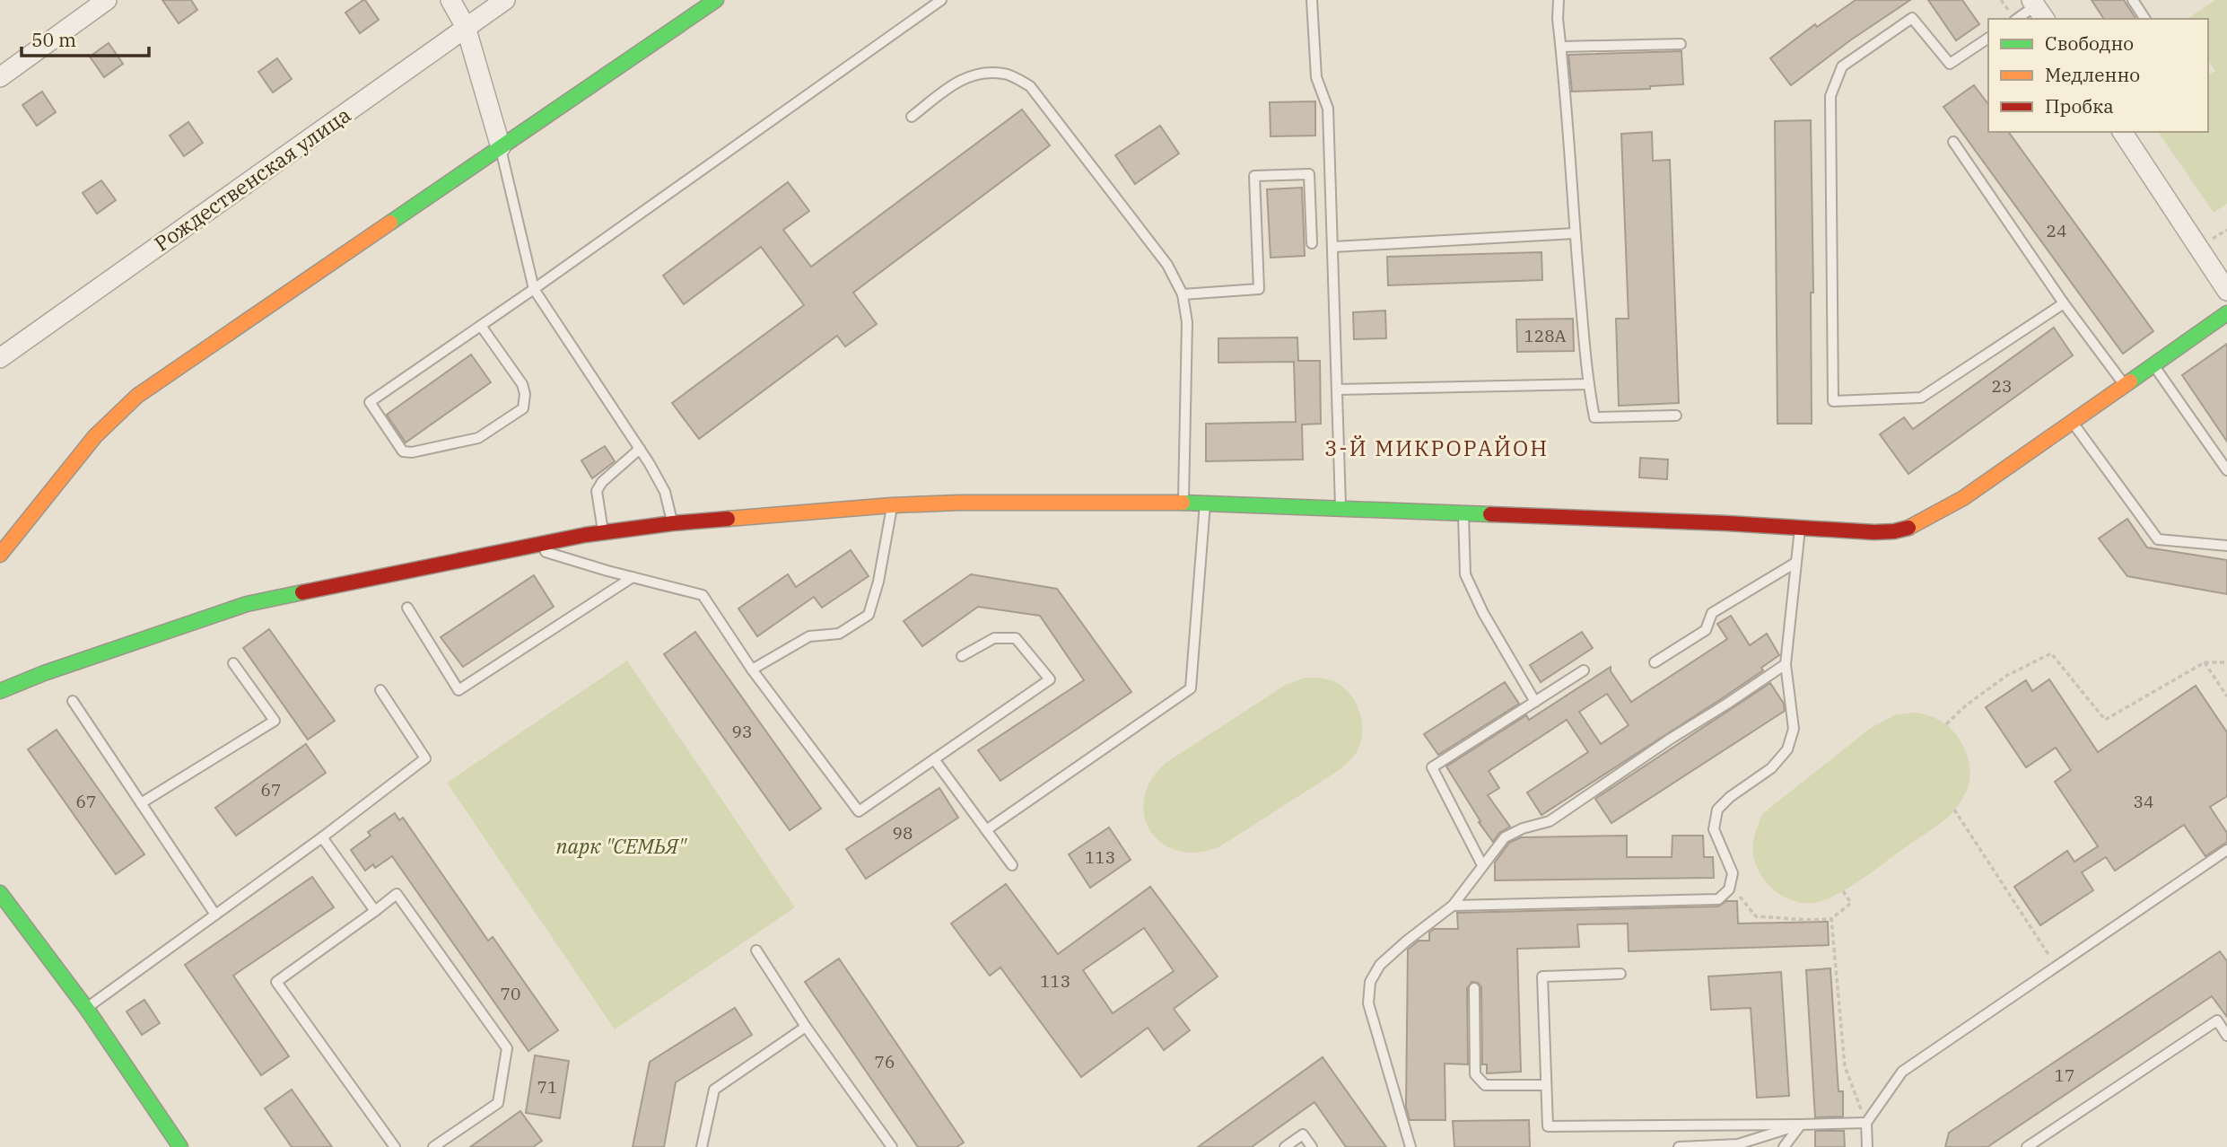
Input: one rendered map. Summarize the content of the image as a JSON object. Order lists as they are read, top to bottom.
{
  "streets": {
    "street": ["Рождественская улица"]
  },
  "districts": ["3-Й МИКРОРАЙОН"],
  "parks": ["парк \"СЕМЬЯ\""],
  "house_numbers": [
    "24",
    "128А",
    "23",
    "93",
    "67",
    "67",
    "34",
    "98",
    "113",
    "113",
    "70",
    "76",
    "17",
    "71"
  ],
  "legend": ["Свободно", "Медленно", "Пробка"],
  "scale_bar": "50 m"
}
